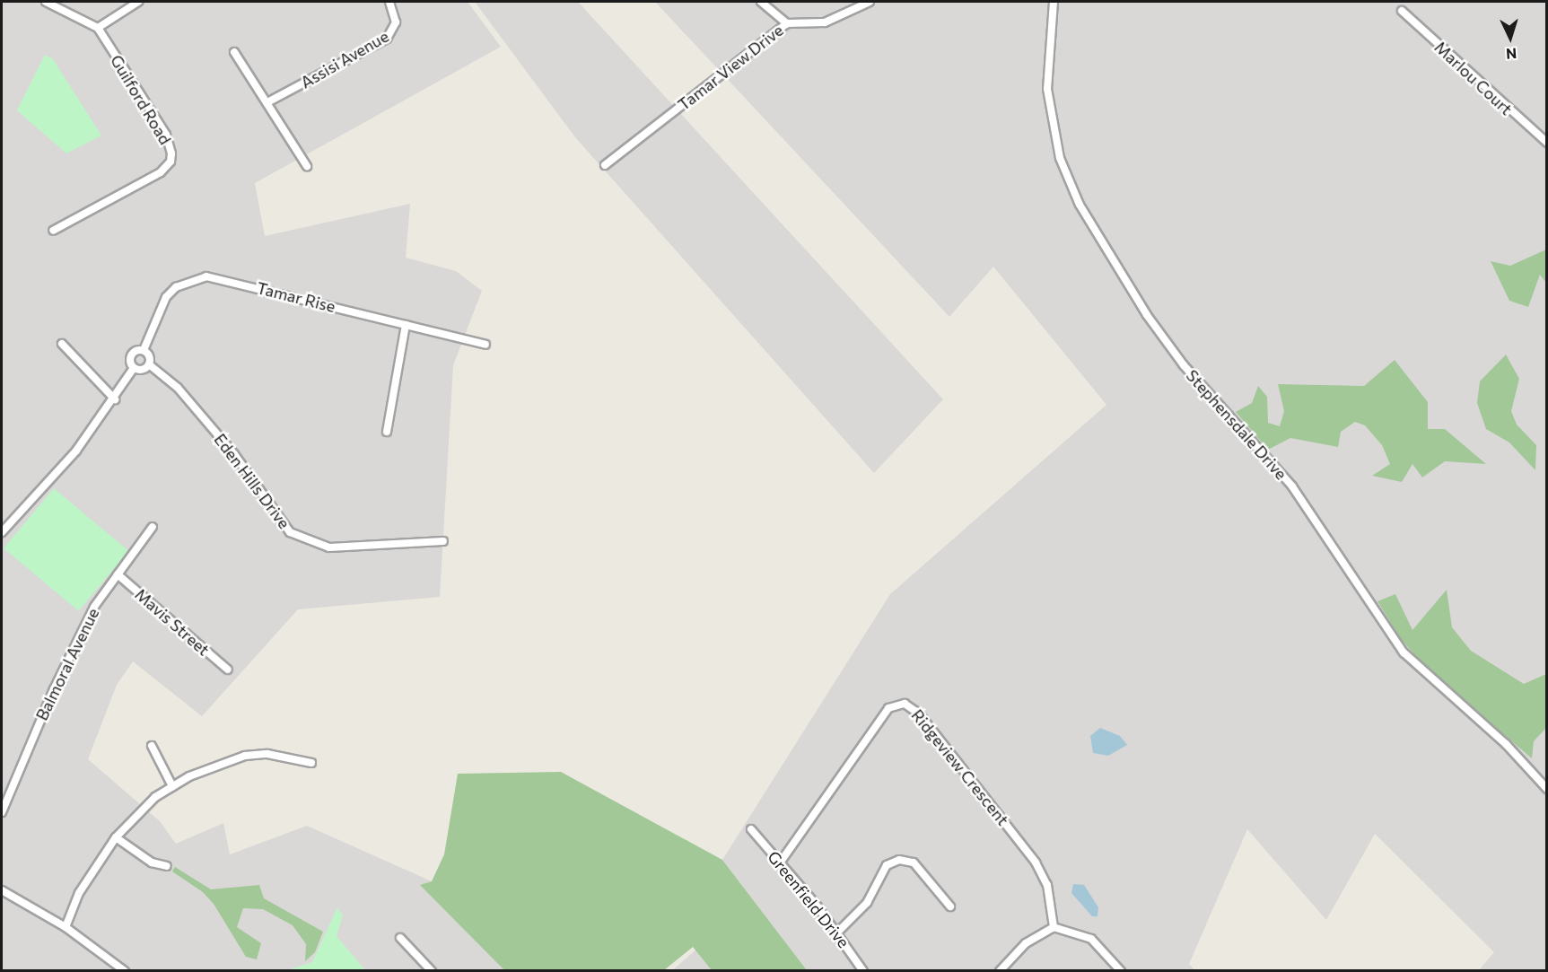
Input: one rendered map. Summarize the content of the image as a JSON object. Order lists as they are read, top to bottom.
{
  "streets": {
    "street": [
      "Assisi Avenue",
      "Tamar View Drive",
      "Marlou Court",
      "Guilford Road",
      "Tamar Rise",
      "Stephensdale Drive",
      "Eden Hills Drive",
      "Mavis Street",
      "Balmoral Avenue",
      "Ridgeview Crescent",
      "Greenfield Drive"
    ]
  },
  "crossings": [
    ["Tamar Rise", "Eden Hills Drive"],
    ["Mavis Street", "Balmoral Avenue"],
    ["Ridgeview Crescent", "Greenfield Drive"]
  ],
  "north": "bottom"
}
